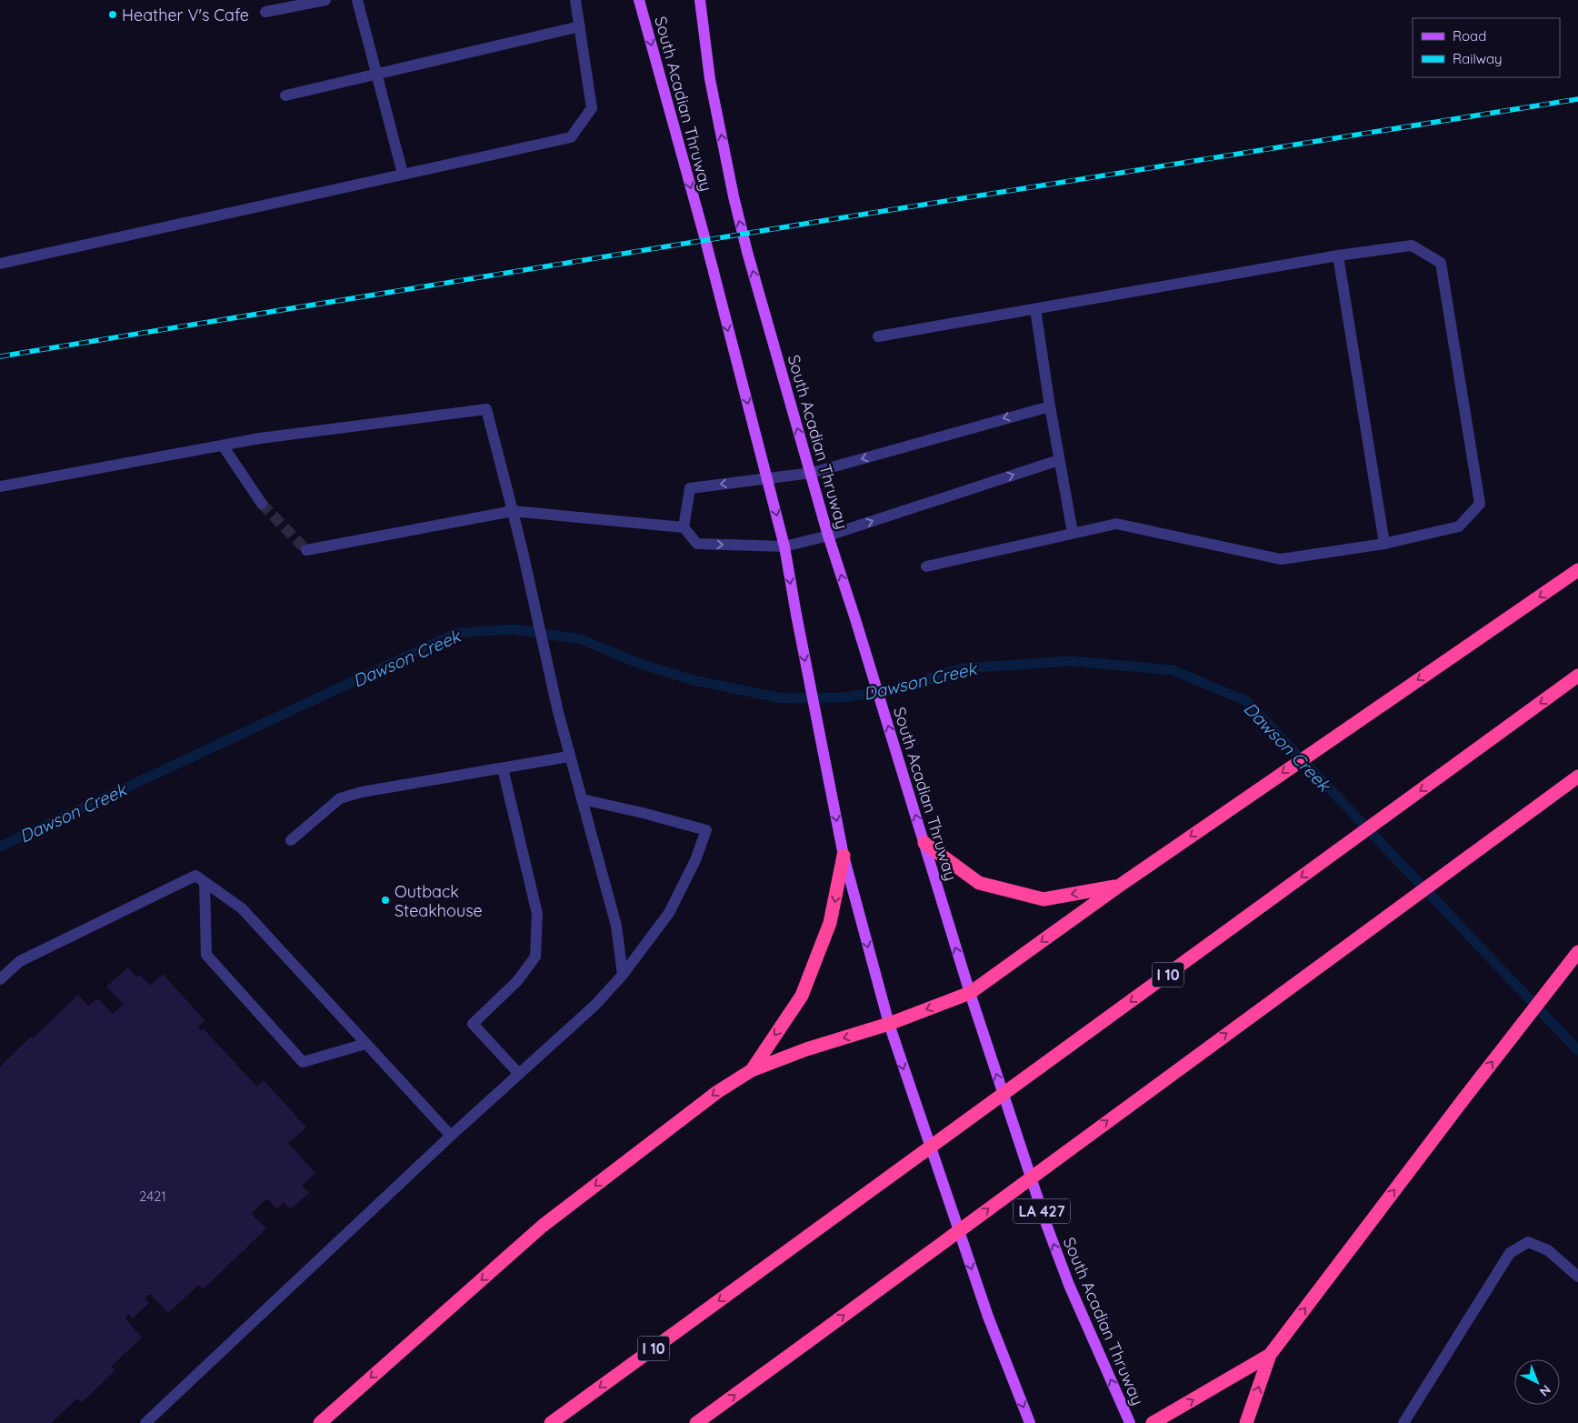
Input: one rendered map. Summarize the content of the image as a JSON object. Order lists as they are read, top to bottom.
{
  "streets": {
    "highway": ["I 10"],
    "main road": ["South Acadian Thruway", "LA 427"]
  },
  "water": ["Dawson Creek"],
  "places": ["Heather V's Cafe", "Outback Steakhouse"],
  "house_numbers": ["2421"],
  "legend": ["Road", "Railway"],
  "north": "bottom right"
}
